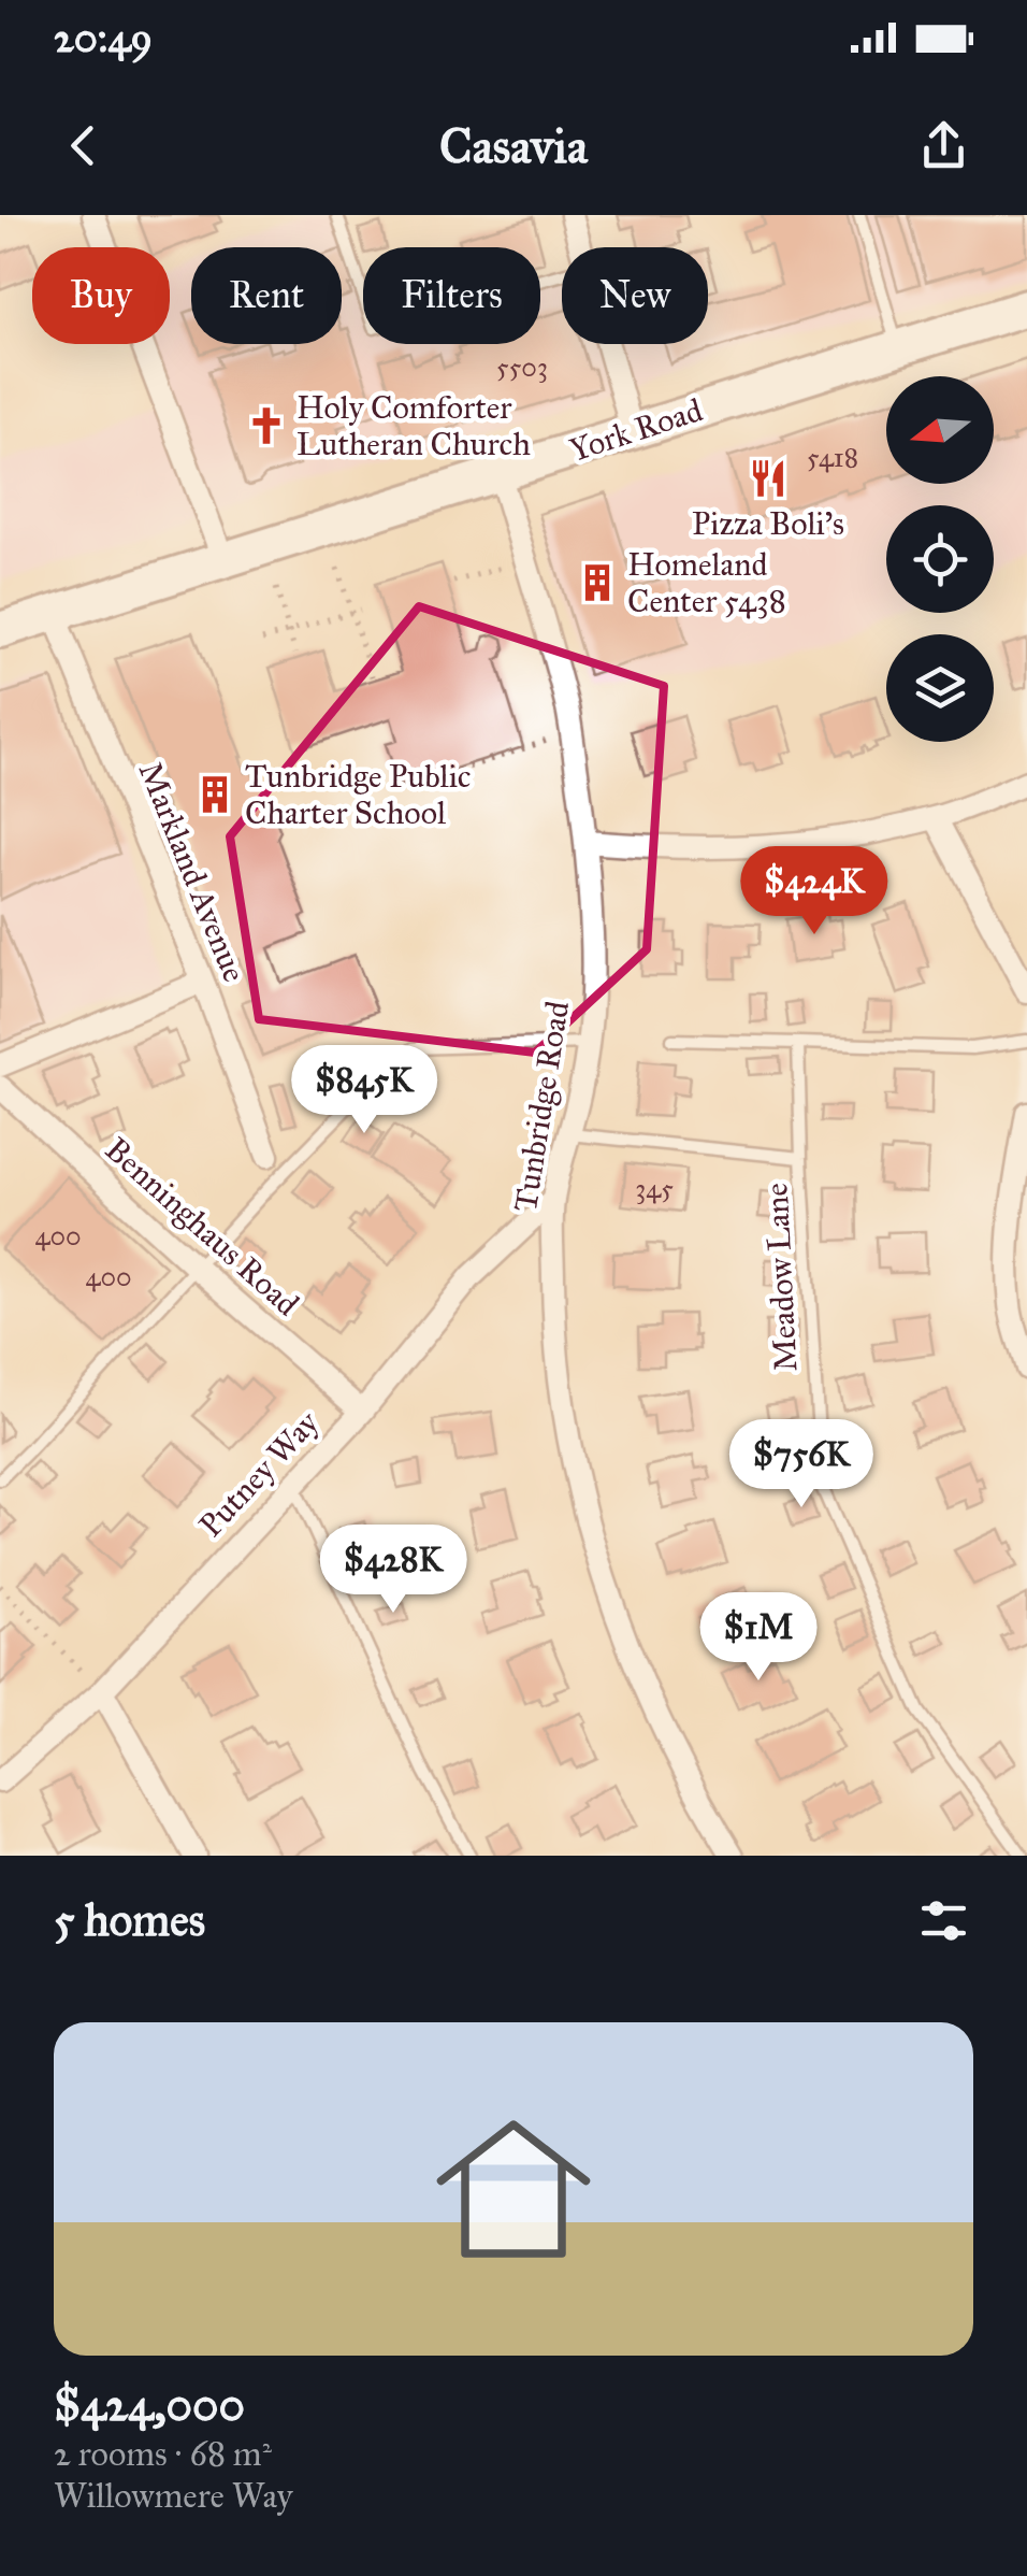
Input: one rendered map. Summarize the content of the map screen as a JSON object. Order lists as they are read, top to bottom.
{
  "streets": {
    "main road": ["York Road"],
    "street": [
      "Markland Avenue",
      "Tunbridge Road",
      "Benninghaus Road",
      "Putney Way"
    ],
    "lane": ["Meadow Lane"]
  },
  "crossings": [
    ["York Road", "Markland Avenue"],
    ["York Road", "Tunbridge Road"],
    ["Tunbridge Road", "Meadow Lane"],
    ["Tunbridge Road", "Putney Way"],
    ["Benninghaus Road", "Putney Way"]
  ],
  "places": {
    "church": ["Holy Comforter Lutheran Church"],
    "restaurant": ["Pizza Boli's"],
    "building": ["Homeland Center 5438", "Tunbridge Public Charter School"]
  },
  "house_numbers": [
    "5503",
    "5418",
    "345",
    "400",
    "400"
  ],
  "north": "left",
  "page": {
    "status": "20:49",
    "header": "Casavia",
    "chip": [
      "Buy",
      "Rent",
      "Filters",
      "New"
    ],
    "price": [
      "$424K",
      "$845K",
      "$756K",
      "$428K",
      "$1M"
    ],
    "heading": "5 homes",
    "list": [
      {
        "name": "$424,000",
        "note": "2 rooms · 68 m² · Willowmere Way"
      }
    ]
  }
}
